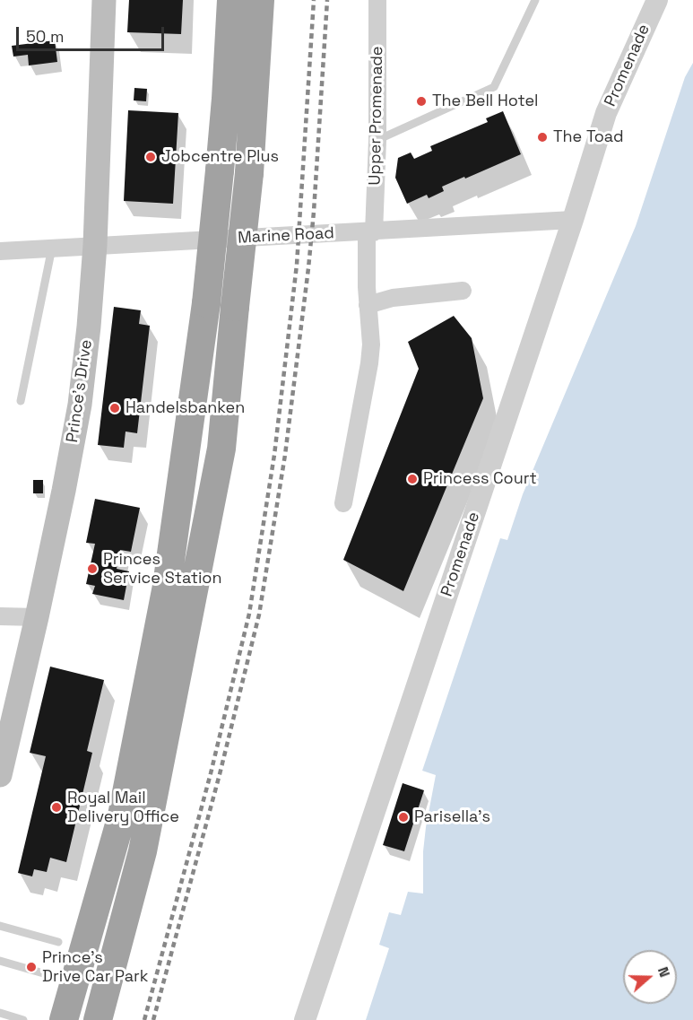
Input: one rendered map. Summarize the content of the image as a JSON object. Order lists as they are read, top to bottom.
{
  "streets": {
    "main road": ["Prince's Drive"],
    "street": ["Promenade", "Upper Promenade", "Marine Road"]
  },
  "crossings": [
    ["Promenade", "Marine Road"],
    ["Upper Promenade", "Marine Road"],
    ["Marine Road", "Prince's Drive"]
  ],
  "places": [
    "The Bell Hotel",
    "The Toad",
    "Jobcentre Plus",
    "Handelsbanken",
    "Princess Court",
    "Princes Service Station",
    "Royal Mail Delivery Office",
    "Parisella's",
    "Prince's Drive Car Park"
  ],
  "scale_bar": "50 m",
  "north": "right"
}
